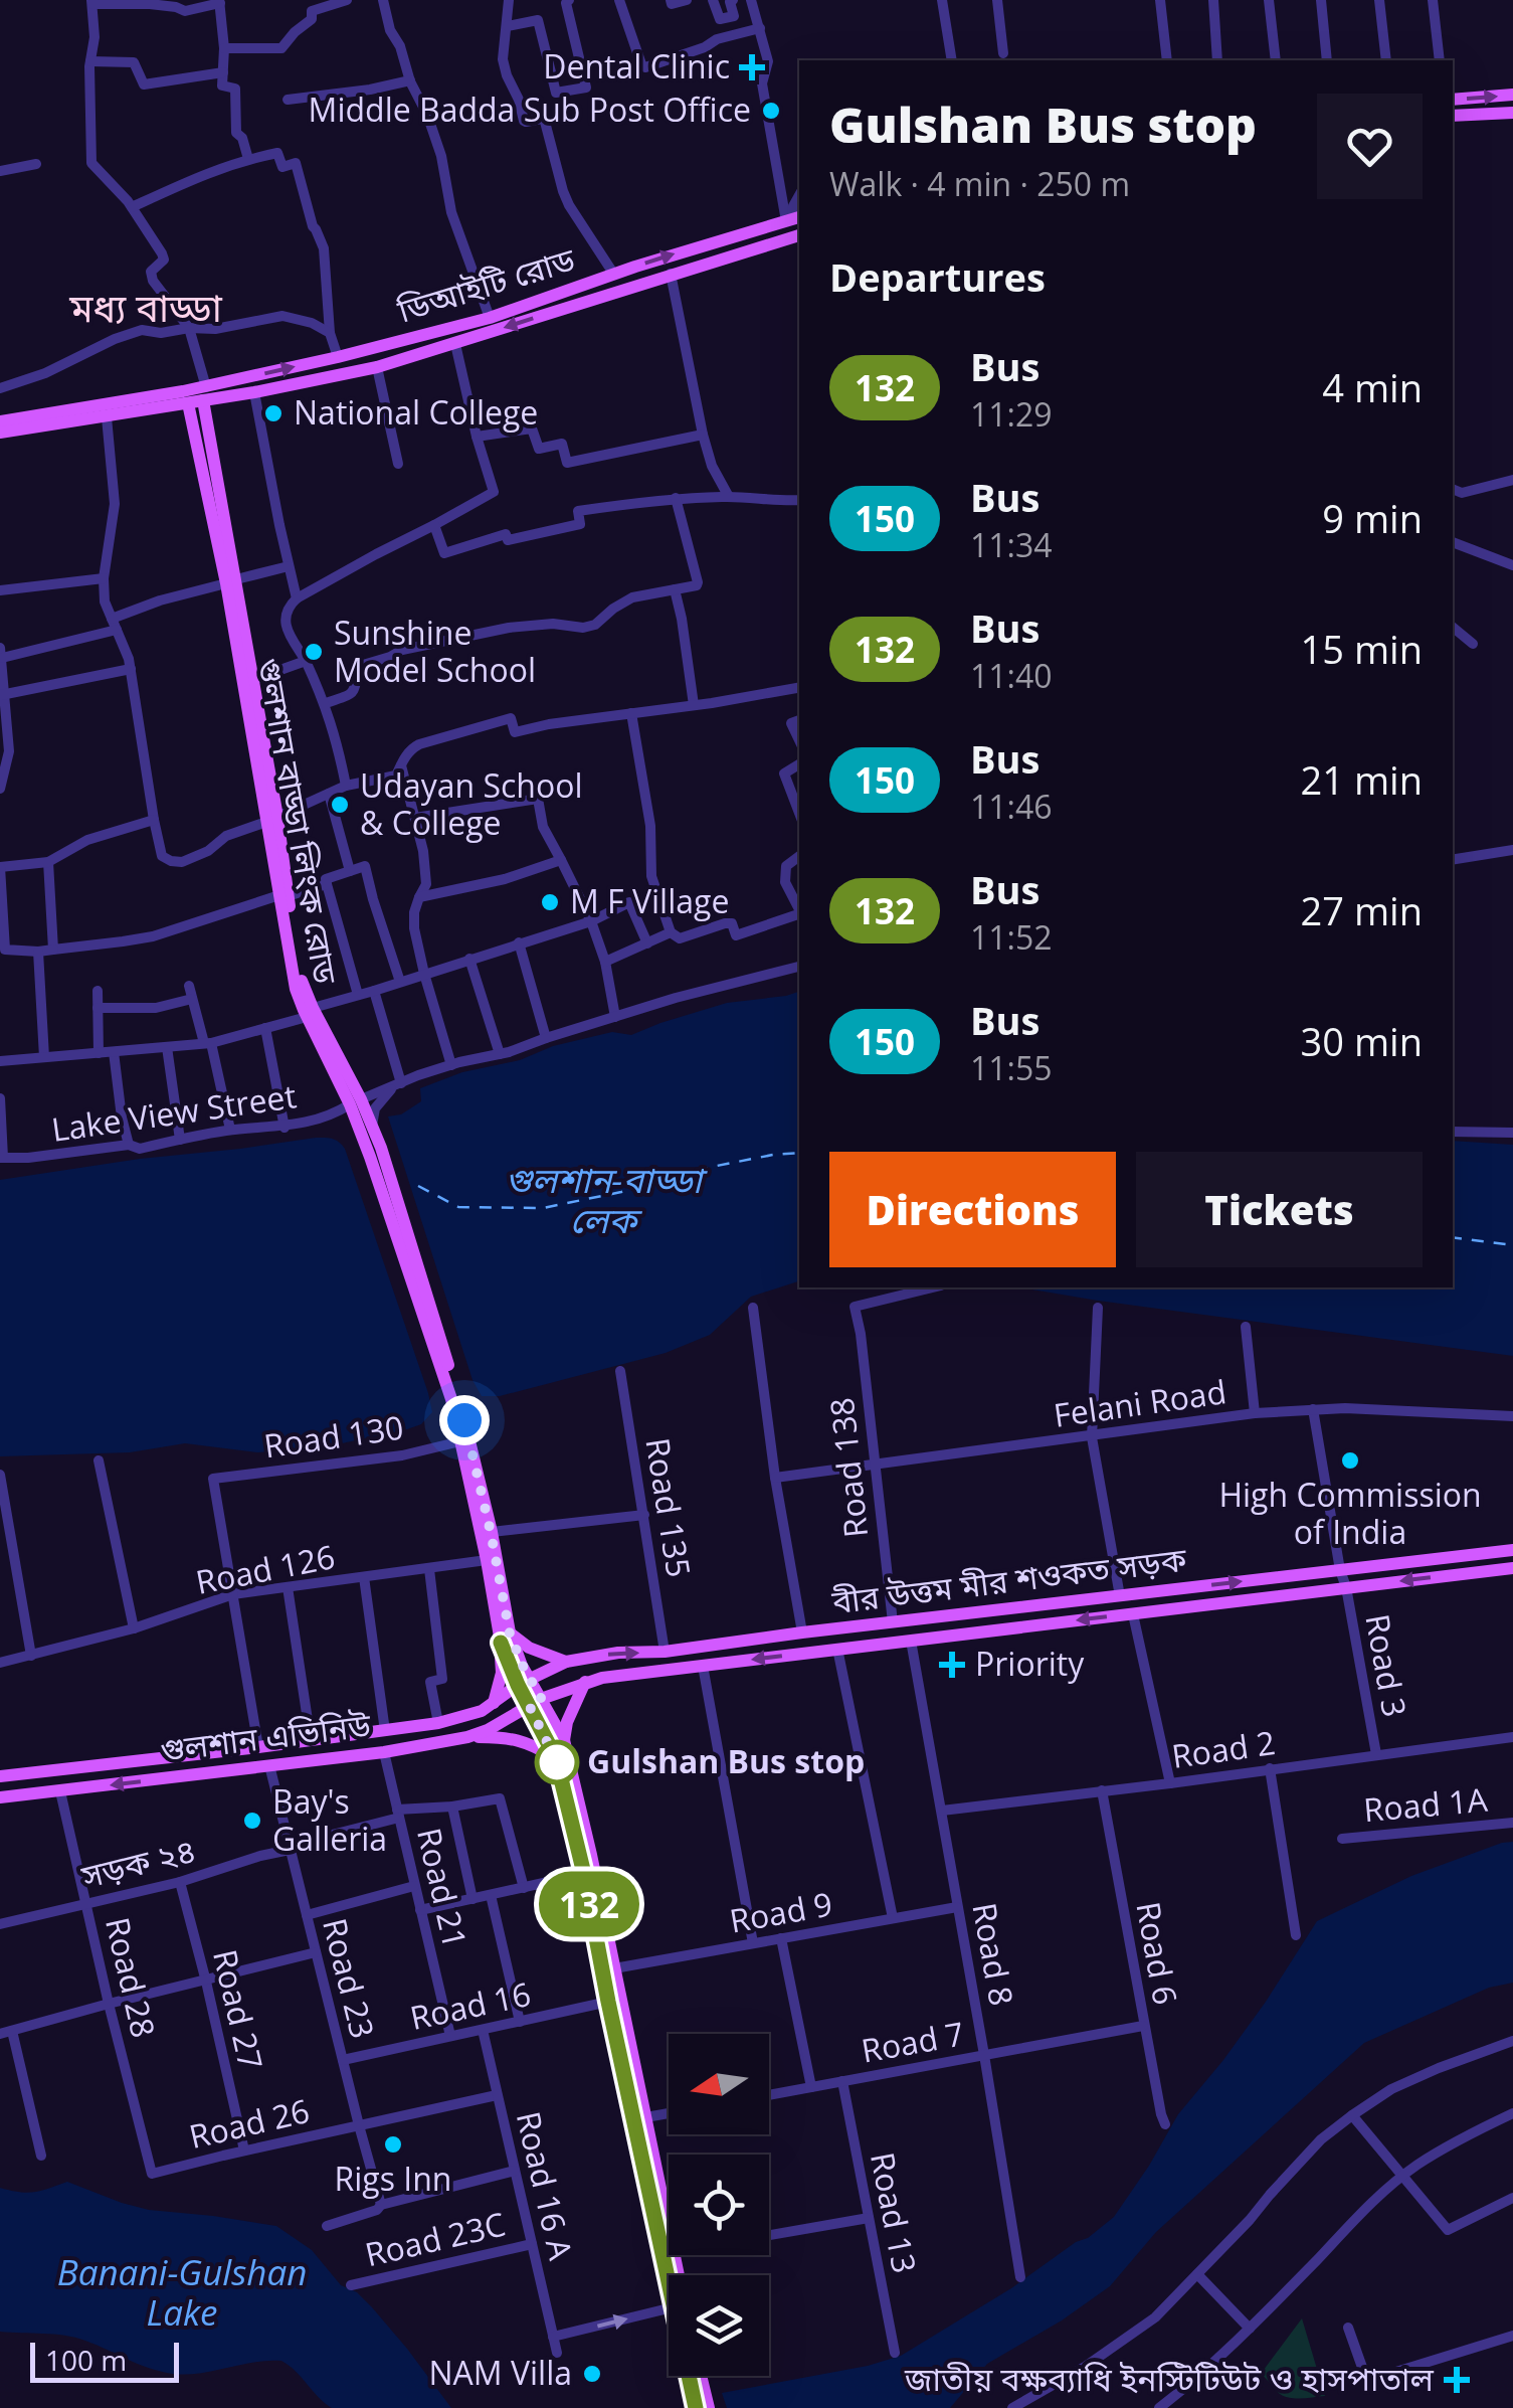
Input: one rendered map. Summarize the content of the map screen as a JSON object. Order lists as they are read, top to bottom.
{
  "streets": {
    "main road": [
      "ডিআইটি রোড",
      "গুলশান বাড্ডা লিংক রোড",
      "বীর উত্তম মীর শওকত সড়ক",
      "গুলশান এভিনিউ"
    ],
    "street": [
      "Lake View Street",
      "Felani Road",
      "Road 130",
      "Road 138",
      "Road 135",
      "Road 126",
      "Road 3",
      "Road 2",
      "Road 1A",
      "সড়ক ২৪",
      "Road 21",
      "Road 9",
      "Road 6",
      "Road 8",
      "Road 28",
      "Road 23",
      "Road 16",
      "Road 27",
      "Road 7",
      "Road 26",
      "Road 16 A",
      "Road 13",
      "Road 23C"
    ]
  },
  "crossings": [
    ["ডিআইটি রোড", "গুলশান বাড্ডা লিংক রোড"],
    ["গুলশান বাড্ডা লিংক রোড", "Lake View Street"],
    ["গুলশান বাড্ডা লিংক রোড", "Road 130"],
    ["গুলশান বাড্ডা লিংক রোড", "Road 126"],
    ["Felani Road", "Road 138"],
    ["Felani Road", "Road 3"],
    ["Road 130", "Road 126"],
    ["Road 138", "বীর উত্তম মীর শওকত সড়ক"],
    ["Road 135", "বীর উত্তম মীর শওকত সড়ক"],
    ["বীর উত্তম মীর শওকত সড়ক", "Road 3"],
    ["বীর উত্তম মীর শওকত সড়ক", "গুলশান এভিনিউ"],
    ["বীর উত্তম মীর শওকত সড়ক", "Road 8"],
    ["Road 3", "Road 2"],
    ["গুলশান এভিনিউ", "Road 21"],
    ["গুলশান এভিনিউ", "Road 28"],
    ["গুলশান এভিনিউ", "Road 23"],
    ["Road 2", "Road 6"],
    ["Road 2", "Road 8"],
    ["সড়ক ২৪", "Road 21"],
    ["সড়ক ২৪", "Road 28"],
    ["সড়ক ২৪", "Road 23"],
    ["সড়ক ২৪", "Road 27"],
    ["Road 21", "Road 16"],
    ["Road 9", "Road 8"],
    ["Road 6", "Road 7"],
    ["Road 8", "Road 7"],
    ["Road 28", "Road 26"],
    ["Road 23", "Road 16"],
    ["Road 23", "Road 26"],
    ["Road 16", "Road 16 A"],
    ["Road 27", "Road 26"],
    ["Road 7", "Road 13"],
    ["Road 26", "Road 16 A"],
    ["Road 16 A", "Road 23C"]
  ],
  "districts": ["মধ্য বাড্ডা"],
  "water": ["গুলশান-বাড্ডা লেক", "Banani-Gulshan Lake"],
  "places": {
    "health": ["Dental Clinic", "Priority", "জাতীয় বক্ষব্যাধি ইনস্টিটিউট ও হাসপাতাল"],
    "other": [
      "Middle Badda Sub Post Office",
      "National College",
      "Sunshine Model School",
      "Udayan School & College",
      "M F Village",
      "High Commission of India",
      "Gulshan Bus stop",
      "Bay's Galleria",
      "Rigs Inn",
      "NAM Villa"
    ]
  },
  "lines": ["bus line 132"],
  "scale_bar": "100 m",
  "north": "left",
  "page": {
    "on_map": "132",
    "heading": [
      ["Gulshan Bus stop", "Walk · 4 min · 250 m"],
      "Departures"
    ],
    "list": [
      {
        "mark": "132",
        "name": "Bus",
        "note": "11:29",
        "value": "4 min"
      },
      {
        "mark": "150",
        "name": "Bus",
        "note": "11:34",
        "value": "9 min"
      },
      {
        "mark": "132",
        "name": "Bus",
        "note": "11:40",
        "value": "15 min"
      },
      {
        "mark": "150",
        "name": "Bus",
        "note": "11:46",
        "value": "21 min"
      },
      {
        "mark": "132",
        "name": "Bus",
        "note": "11:52",
        "value": "27 min"
      },
      {
        "mark": "150",
        "name": "Bus",
        "note": "11:55",
        "value": "30 min"
      }
    ],
    "buttons": ["Directions", "Tickets"],
    "scale": "100 m"
  }
}
